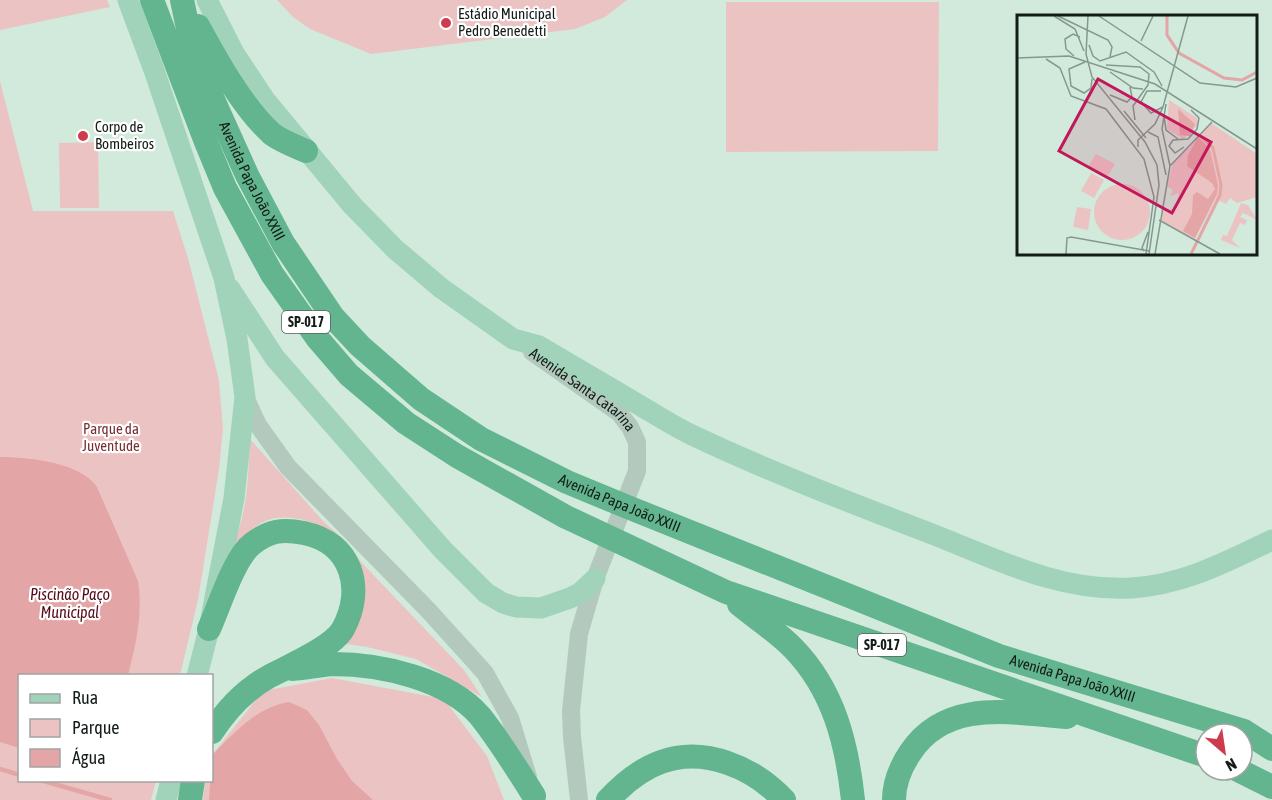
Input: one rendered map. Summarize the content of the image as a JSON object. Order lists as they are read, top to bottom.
{
  "streets": {
    "highway": ["Avenida Papa João XXIII", "SP-017"],
    "main road": ["Avenida Santa Catarina"]
  },
  "water": ["Piscinão Paço Municipal"],
  "parks": ["Parque da Juventude"],
  "places": ["Estádio Municipal Pedro Benedetti", "Corpo de Bombeiros"],
  "legend": ["Rua", "Parque", "Água"],
  "north": "bottom right"
}
